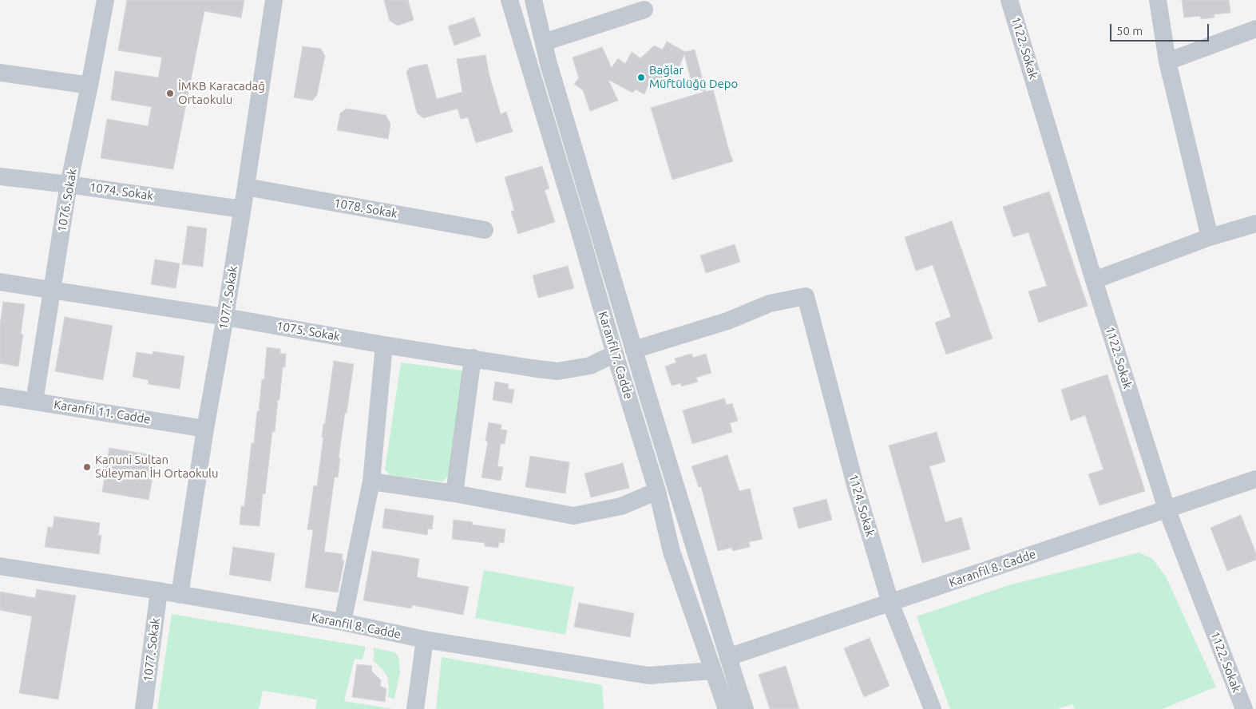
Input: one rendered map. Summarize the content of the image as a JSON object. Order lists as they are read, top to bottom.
{
  "streets": {
    "street": [
      "1122. Sokak",
      "1074. Sokak",
      "1076. Sokak",
      "1078. Sokak",
      "1077. Sokak",
      "1075. Sokak",
      "Karanfil 7. Cadde",
      "Karanfil 11. Cadde",
      "1124. Sokak",
      "Karanfil 8. Cadde"
    ]
  },
  "crossings": [
    ["1122. Sokak", "Karanfil 8. Cadde"],
    ["1074. Sokak", "1076. Sokak"],
    ["1074. Sokak", "1077. Sokak"],
    ["1076. Sokak", "1075. Sokak"],
    ["1076. Sokak", "Karanfil 11. Cadde"],
    ["1078. Sokak", "1077. Sokak"],
    ["1077. Sokak", "1075. Sokak"],
    ["1077. Sokak", "Karanfil 11. Cadde"],
    ["1077. Sokak", "Karanfil 8. Cadde"],
    ["1075. Sokak", "Karanfil 7. Cadde"],
    ["Karanfil 7. Cadde", "1124. Sokak"],
    ["Karanfil 7. Cadde", "Karanfil 8. Cadde"],
    ["1124. Sokak", "Karanfil 8. Cadde"]
  ],
  "places": ["Bağlar Müftülüğü Depo", "İMKB Karacadağ Ortaokulu", "Kanuni Sultan Süleyman İH Ortaokulu"],
  "scale_bar": "50 m"
}
